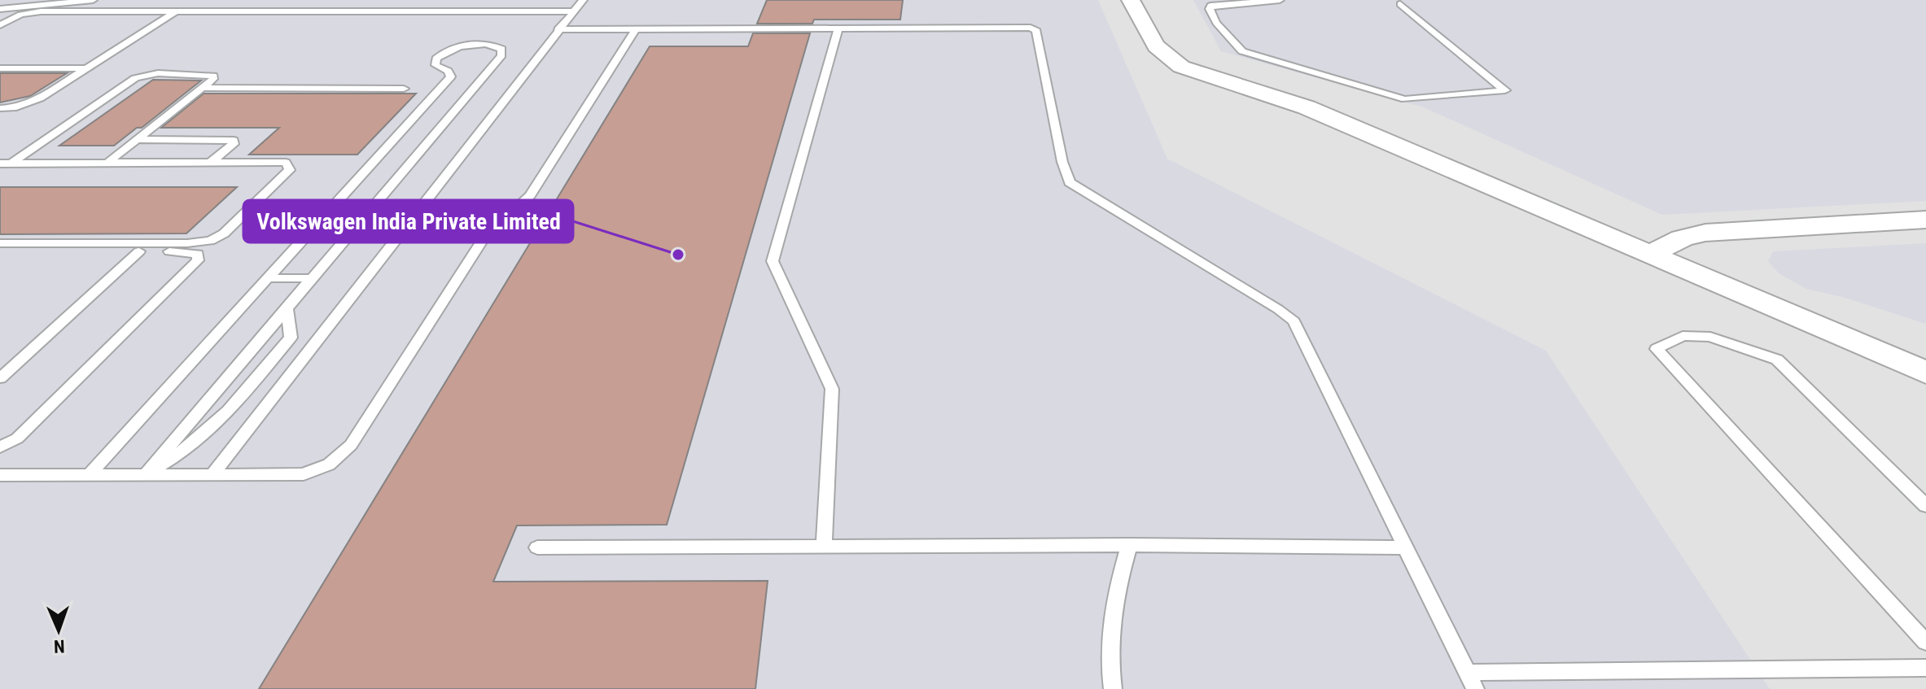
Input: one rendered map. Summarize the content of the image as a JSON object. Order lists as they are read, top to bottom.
{
  "places": ["Volkswagen India Private Limited"],
  "north": "bottom"
}
